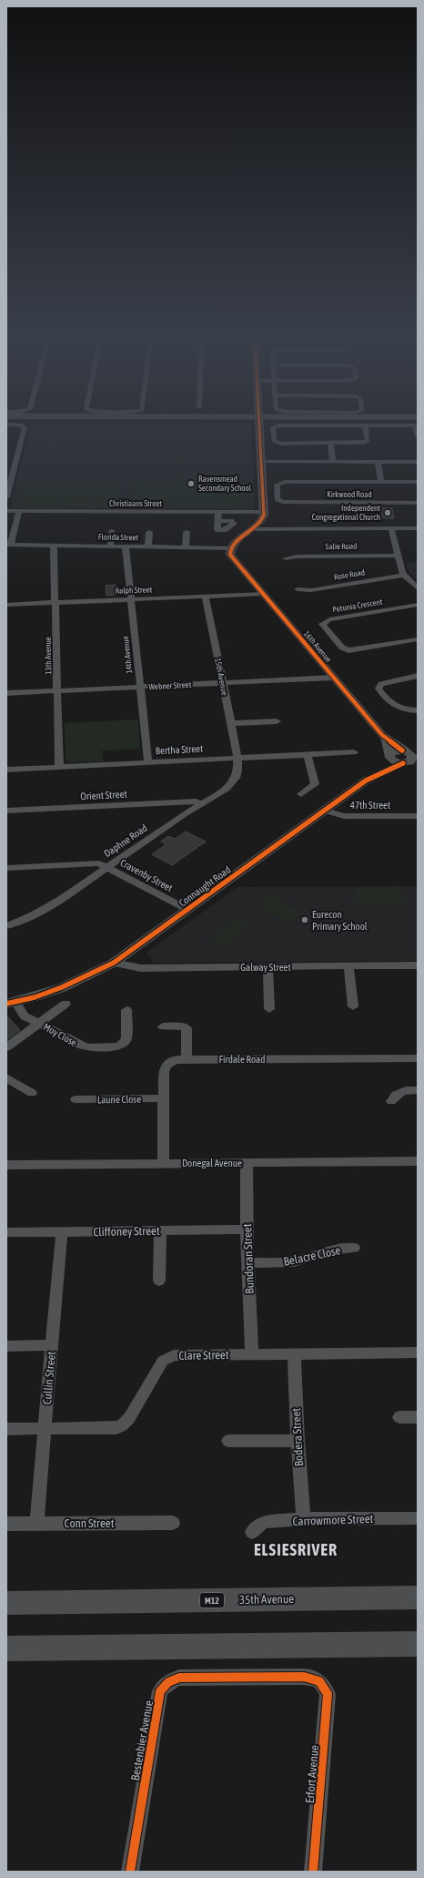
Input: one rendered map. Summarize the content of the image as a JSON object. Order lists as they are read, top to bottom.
{
  "streets": {
    "main road": ["35th Avenue", "M12"],
    "street": [
      "Kirkwood Road",
      "Christiaans Street",
      "Florida Street",
      "Salie Road",
      "Rose Road",
      "Ralph Street",
      "Petunia Crescent",
      "16th Avenue",
      "14th Avenue",
      "13th Avenue",
      "15th Avenue",
      "Webner Street",
      "Bertha Street",
      "Orient Street",
      "47th Street",
      "Daphne Road",
      "Cravenby Street",
      "Connaught Road",
      "Galway Street",
      "Moy Close",
      "Firdale Road",
      "Laune Close",
      "Donegal Avenue",
      "Cliffoney Street",
      "Belacre Close",
      "Bundoran Street",
      "Clare Street",
      "Cullin Street",
      "Bodera Street",
      "Carrowmore Street",
      "Conn Street",
      "Bestenbier Avenue",
      "Erfort Avenue"
    ]
  },
  "crossings": [
    ["Florida Street", "16th Avenue"],
    ["Florida Street", "14th Avenue"],
    ["Florida Street", "13th Avenue"],
    ["Ralph Street", "16th Avenue"],
    ["Ralph Street", "14th Avenue"],
    ["Ralph Street", "13th Avenue"],
    ["Ralph Street", "15th Avenue"],
    ["16th Avenue", "Webner Street"],
    ["16th Avenue", "Connaught Road"],
    ["14th Avenue", "Webner Street"],
    ["14th Avenue", "Bertha Street"],
    ["13th Avenue", "Webner Street"],
    ["13th Avenue", "Bertha Street"],
    ["15th Avenue", "Webner Street"],
    ["15th Avenue", "Bertha Street"],
    ["15th Avenue", "Daphne Road"],
    ["Bertha Street", "Daphne Road"],
    ["Orient Street", "Daphne Road"],
    ["47th Street", "Connaught Road"],
    ["Daphne Road", "Cravenby Street"],
    ["Cravenby Street", "Connaught Road"],
    ["Connaught Road", "Galway Street"],
    ["Connaught Road", "Moy Close"],
    ["Firdale Road", "Laune Close"],
    ["Firdale Road", "Donegal Avenue"],
    ["Donegal Avenue", "Bundoran Street"],
    ["Cliffoney Street", "Bundoran Street"],
    ["Cliffoney Street", "Cullin Street"],
    ["Belacre Close", "Bundoran Street"],
    ["Bundoran Street", "Clare Street"],
    ["Clare Street", "Cullin Street"],
    ["Clare Street", "Bodera Street"],
    ["Cullin Street", "Conn Street"],
    ["Bodera Street", "Carrowmore Street"],
    ["Bestenbier Avenue", "Erfort Avenue"]
  ],
  "districts": ["ELSIESRIVER"],
  "places": ["Ravensmead Secondary School", "Independent Congregational Church", "Eurecon Primary School"]
}
